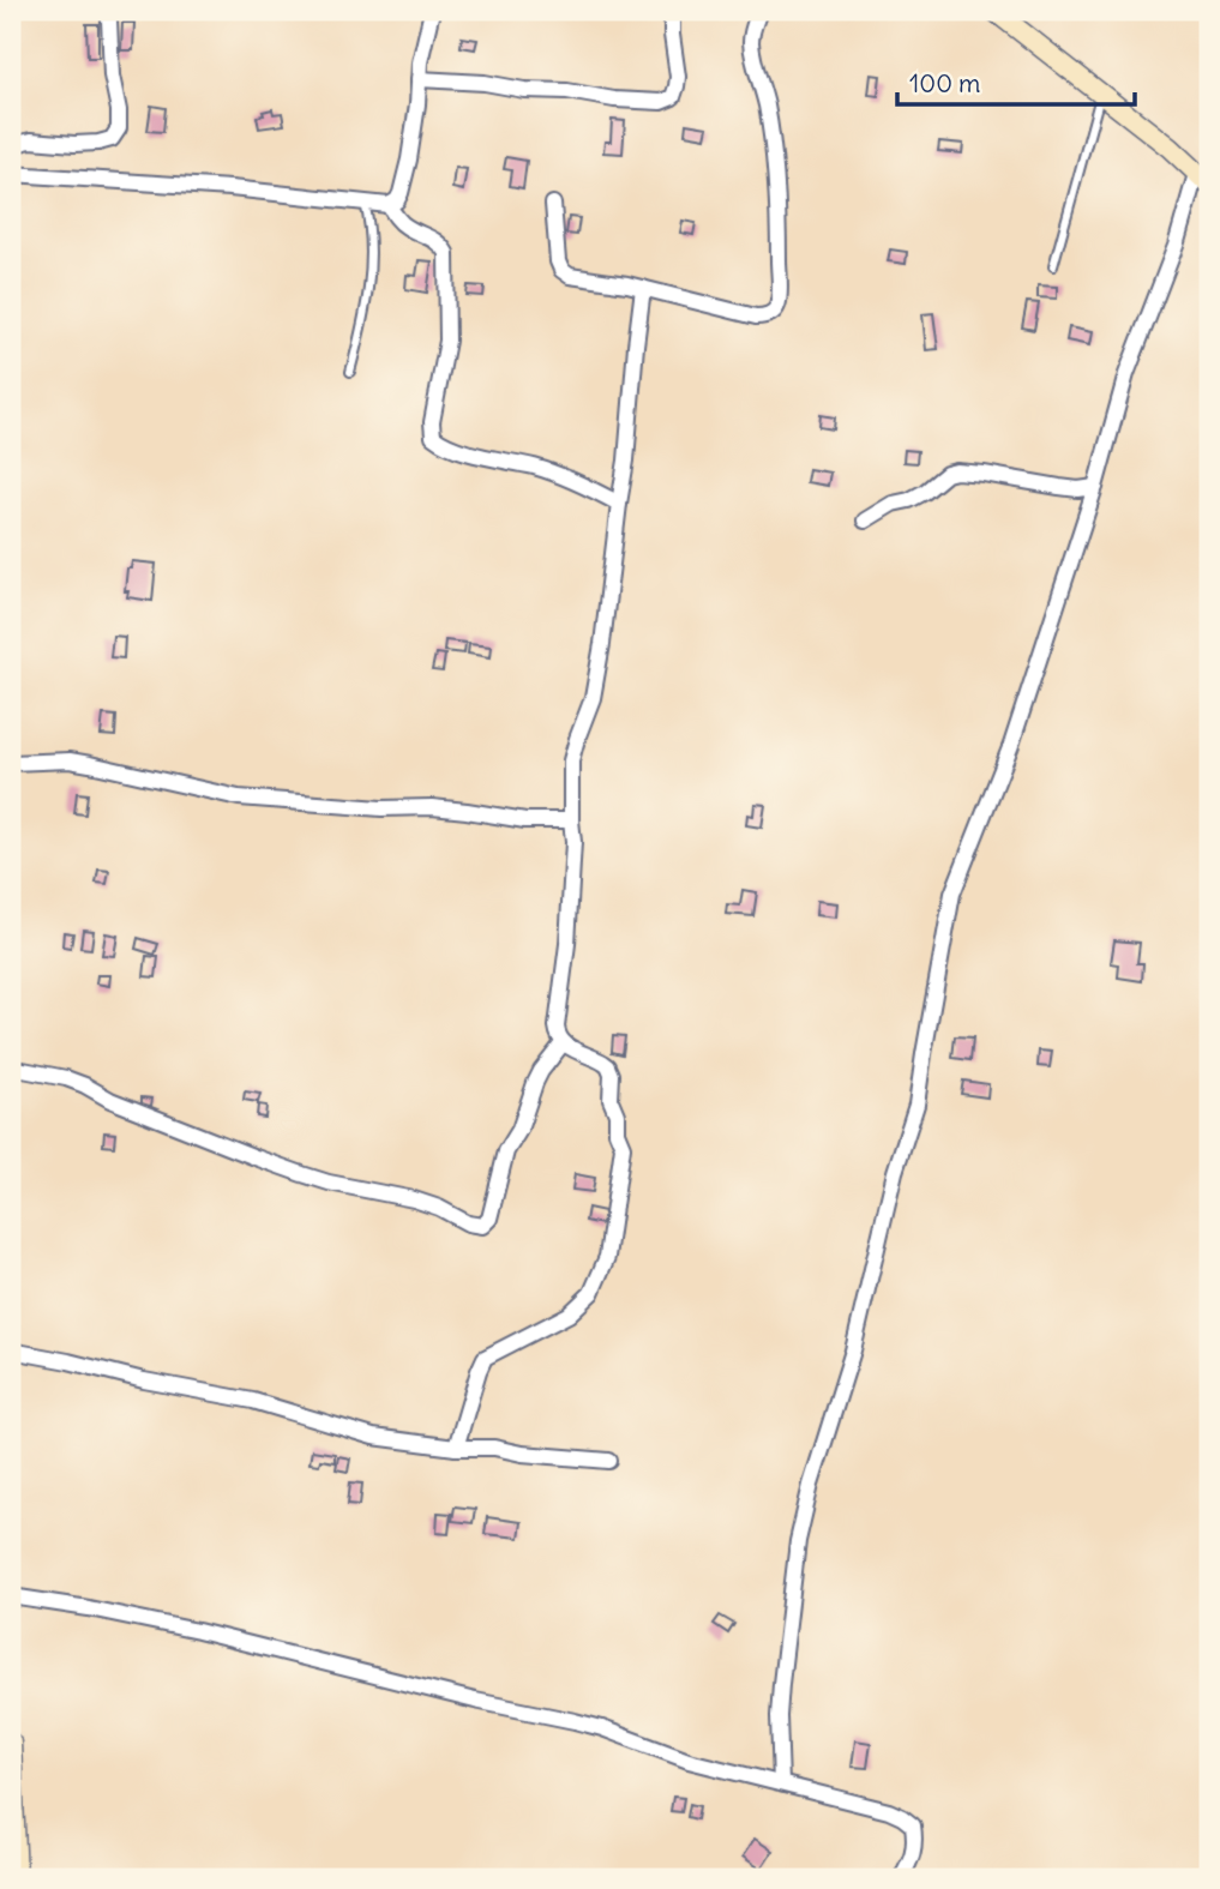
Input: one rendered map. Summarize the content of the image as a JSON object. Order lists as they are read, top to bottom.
{
  "scale_bar": "100 m"
}
